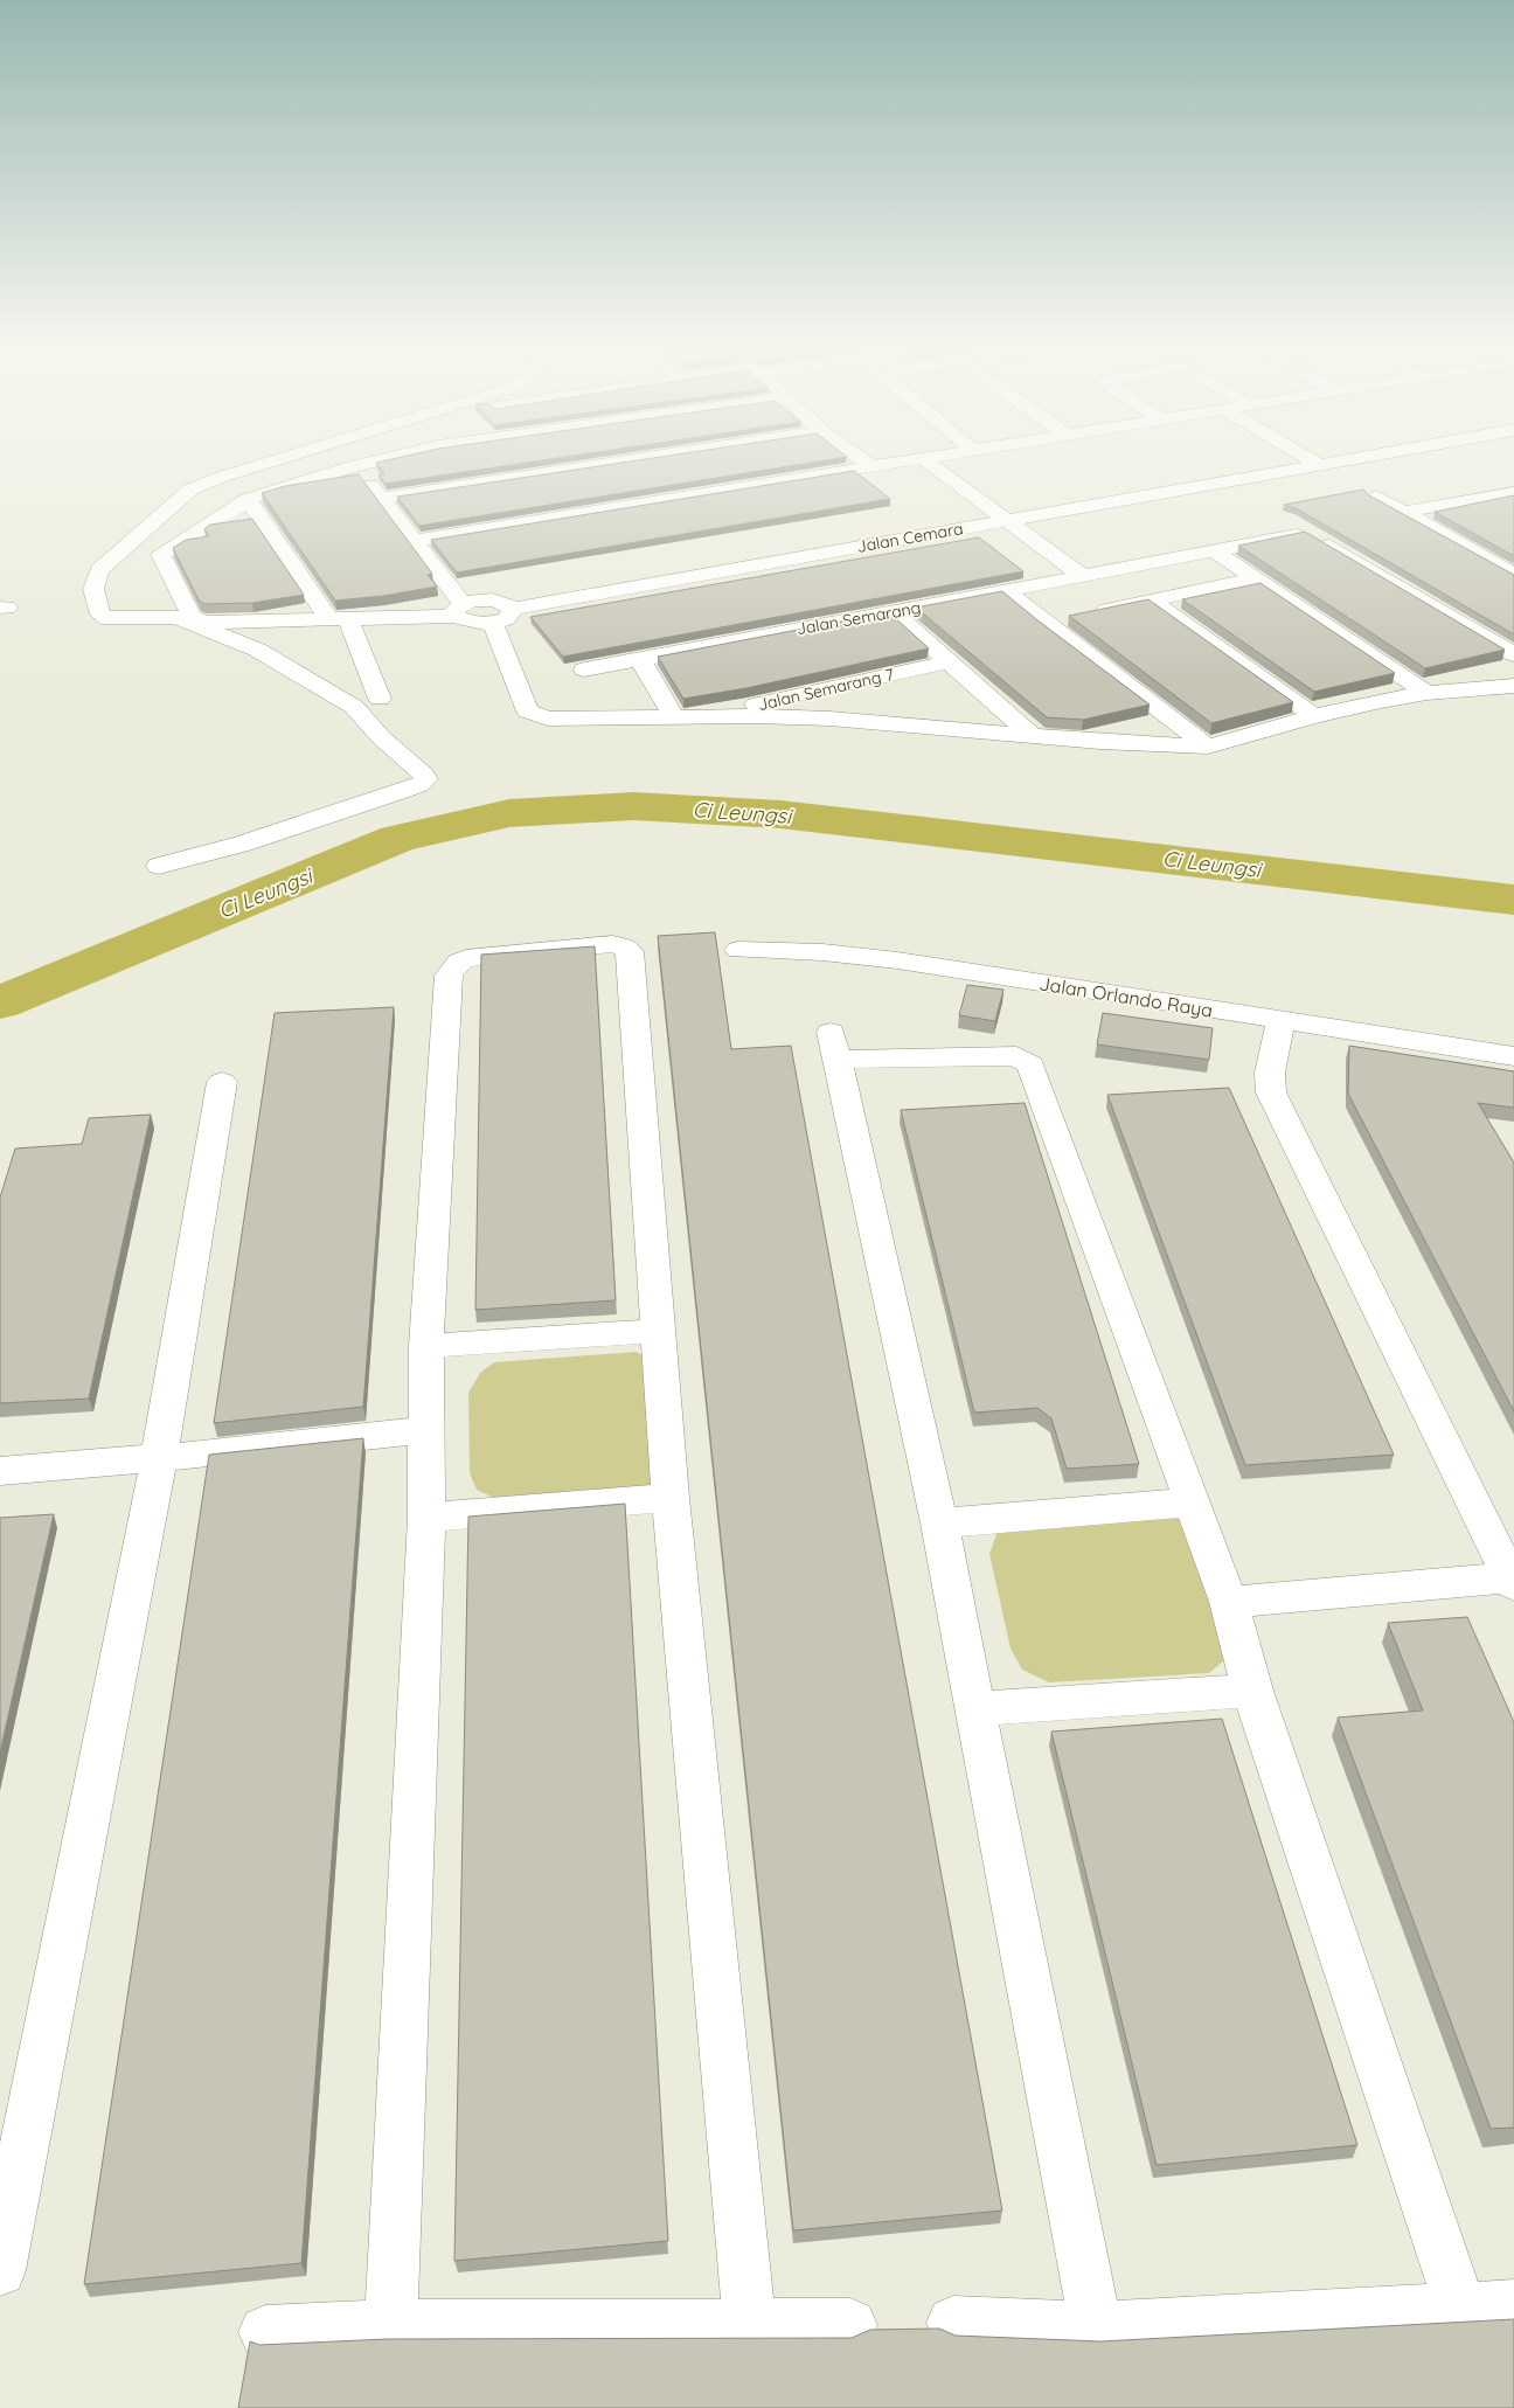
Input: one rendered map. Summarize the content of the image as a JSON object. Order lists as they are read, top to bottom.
{
  "streets": {
    "street": [
      "Jalan Cemara",
      "Jalan Semarang",
      "Jalan Semarang 7",
      "Jalan Orlando Raya"
    ]
  },
  "water": ["Ci Leungsi"]
}
